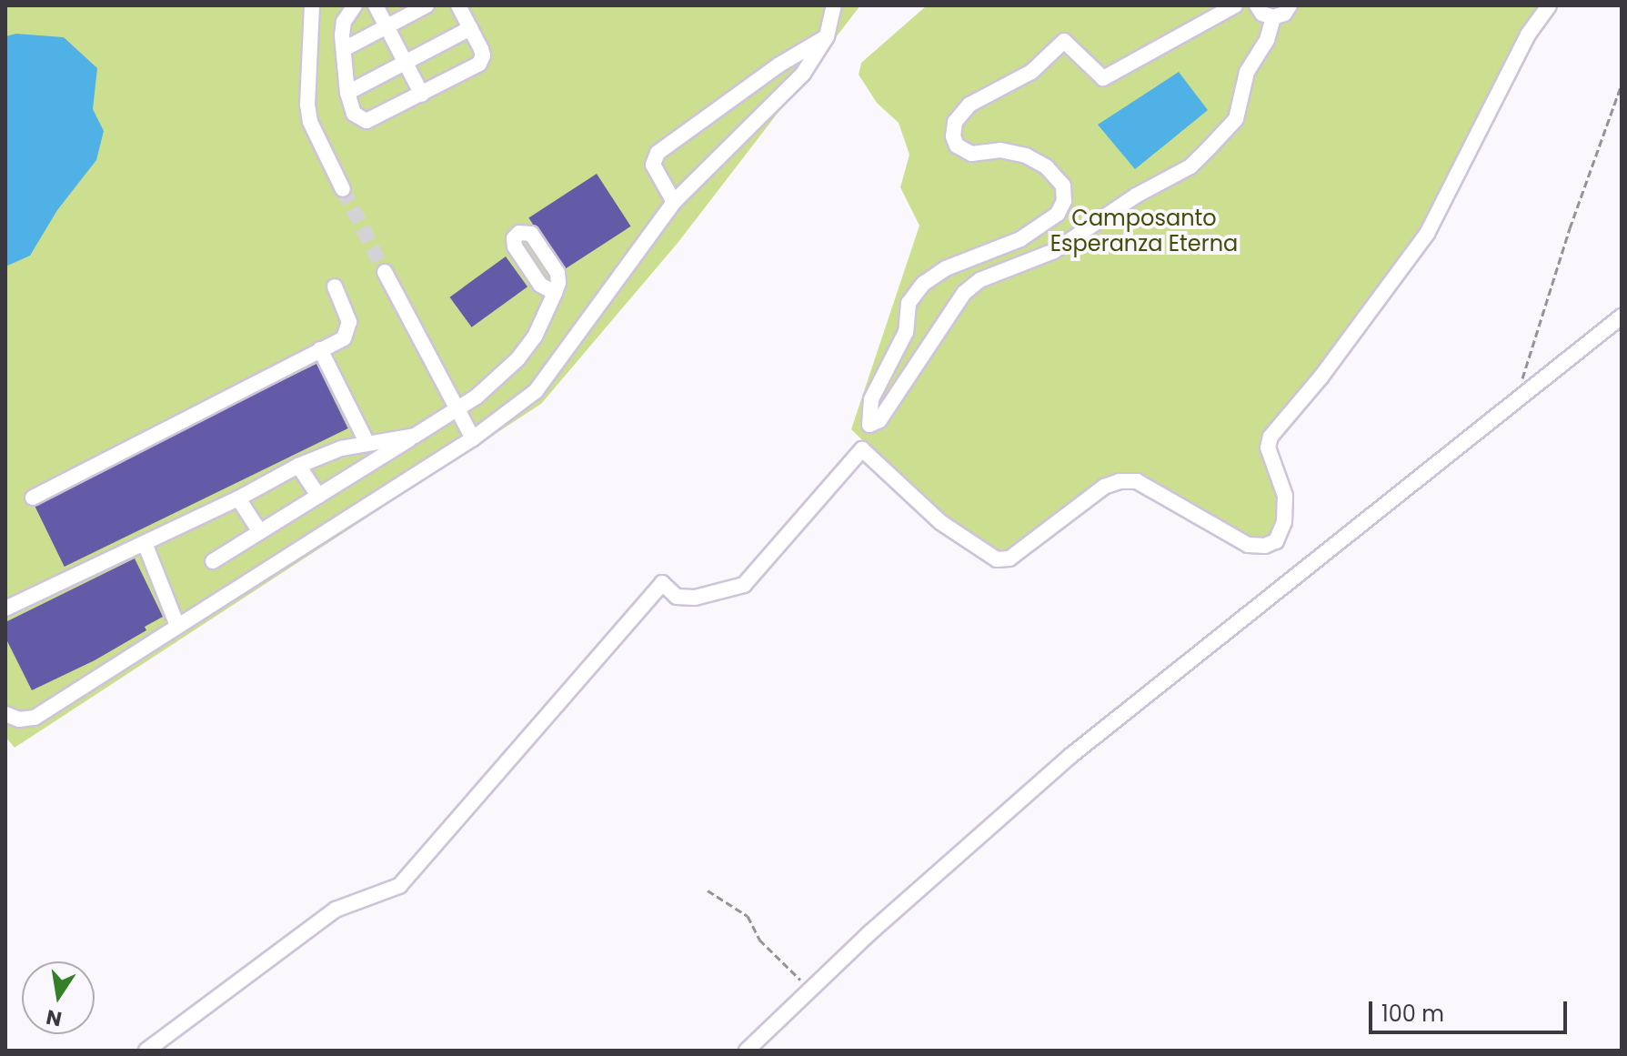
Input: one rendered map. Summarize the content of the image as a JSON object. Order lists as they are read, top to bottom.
{
  "parks": ["Camposanto Esperanza Eterna"],
  "scale_bar": "100 m",
  "north": "bottom"
}
